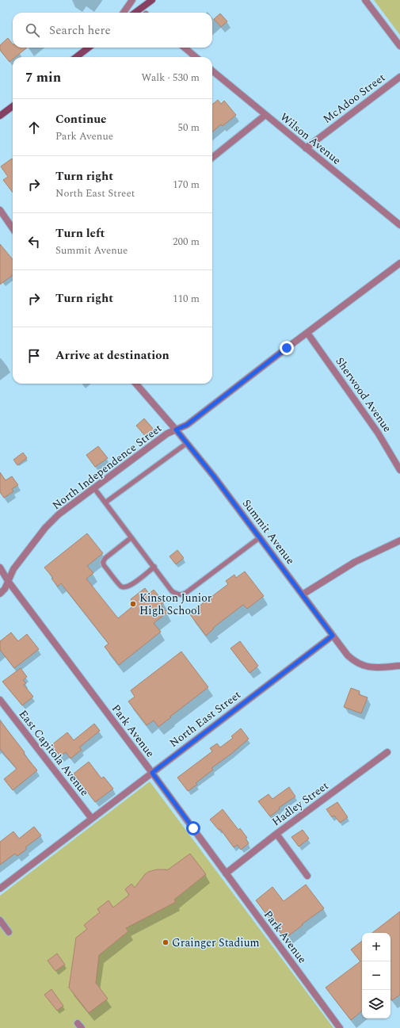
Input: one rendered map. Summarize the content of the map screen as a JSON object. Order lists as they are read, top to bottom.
{
  "streets": {
    "street": [
      "McAdoo Street",
      "Wilson Avenue",
      "Sherwood Avenue",
      "North Independence Street",
      "Summit Avenue",
      "North East Street",
      "Park Avenue",
      "East Capitola Avenue",
      "Hadley Street"
    ]
  },
  "crossings": [
    ["McAdoo Street", "Wilson Avenue"],
    ["Sherwood Avenue", "North Independence Street"],
    ["North Independence Street", "Summit Avenue"],
    ["North Independence Street", "Park Avenue"],
    ["Summit Avenue", "North East Street"],
    ["North East Street", "Park Avenue"],
    ["North East Street", "East Capitola Avenue"],
    ["Park Avenue", "Hadley Street"]
  ],
  "places": ["Kinston Junior High School", "Grainger Stadium"],
  "page": {
    "search": "Search here",
    "heading": ["7 min", "Walk · 530 m"],
    "list": [
      ["Continue", "Park Avenue", "50 m"],
      ["Turn right", "North East Street", "170 m"],
      ["Turn left", "Summit Avenue", "200 m"],
      ["Turn right", "110 m"],
      "Arrive at destination"
    ],
    "map_buttons": ["+", "−"]
  }
}
